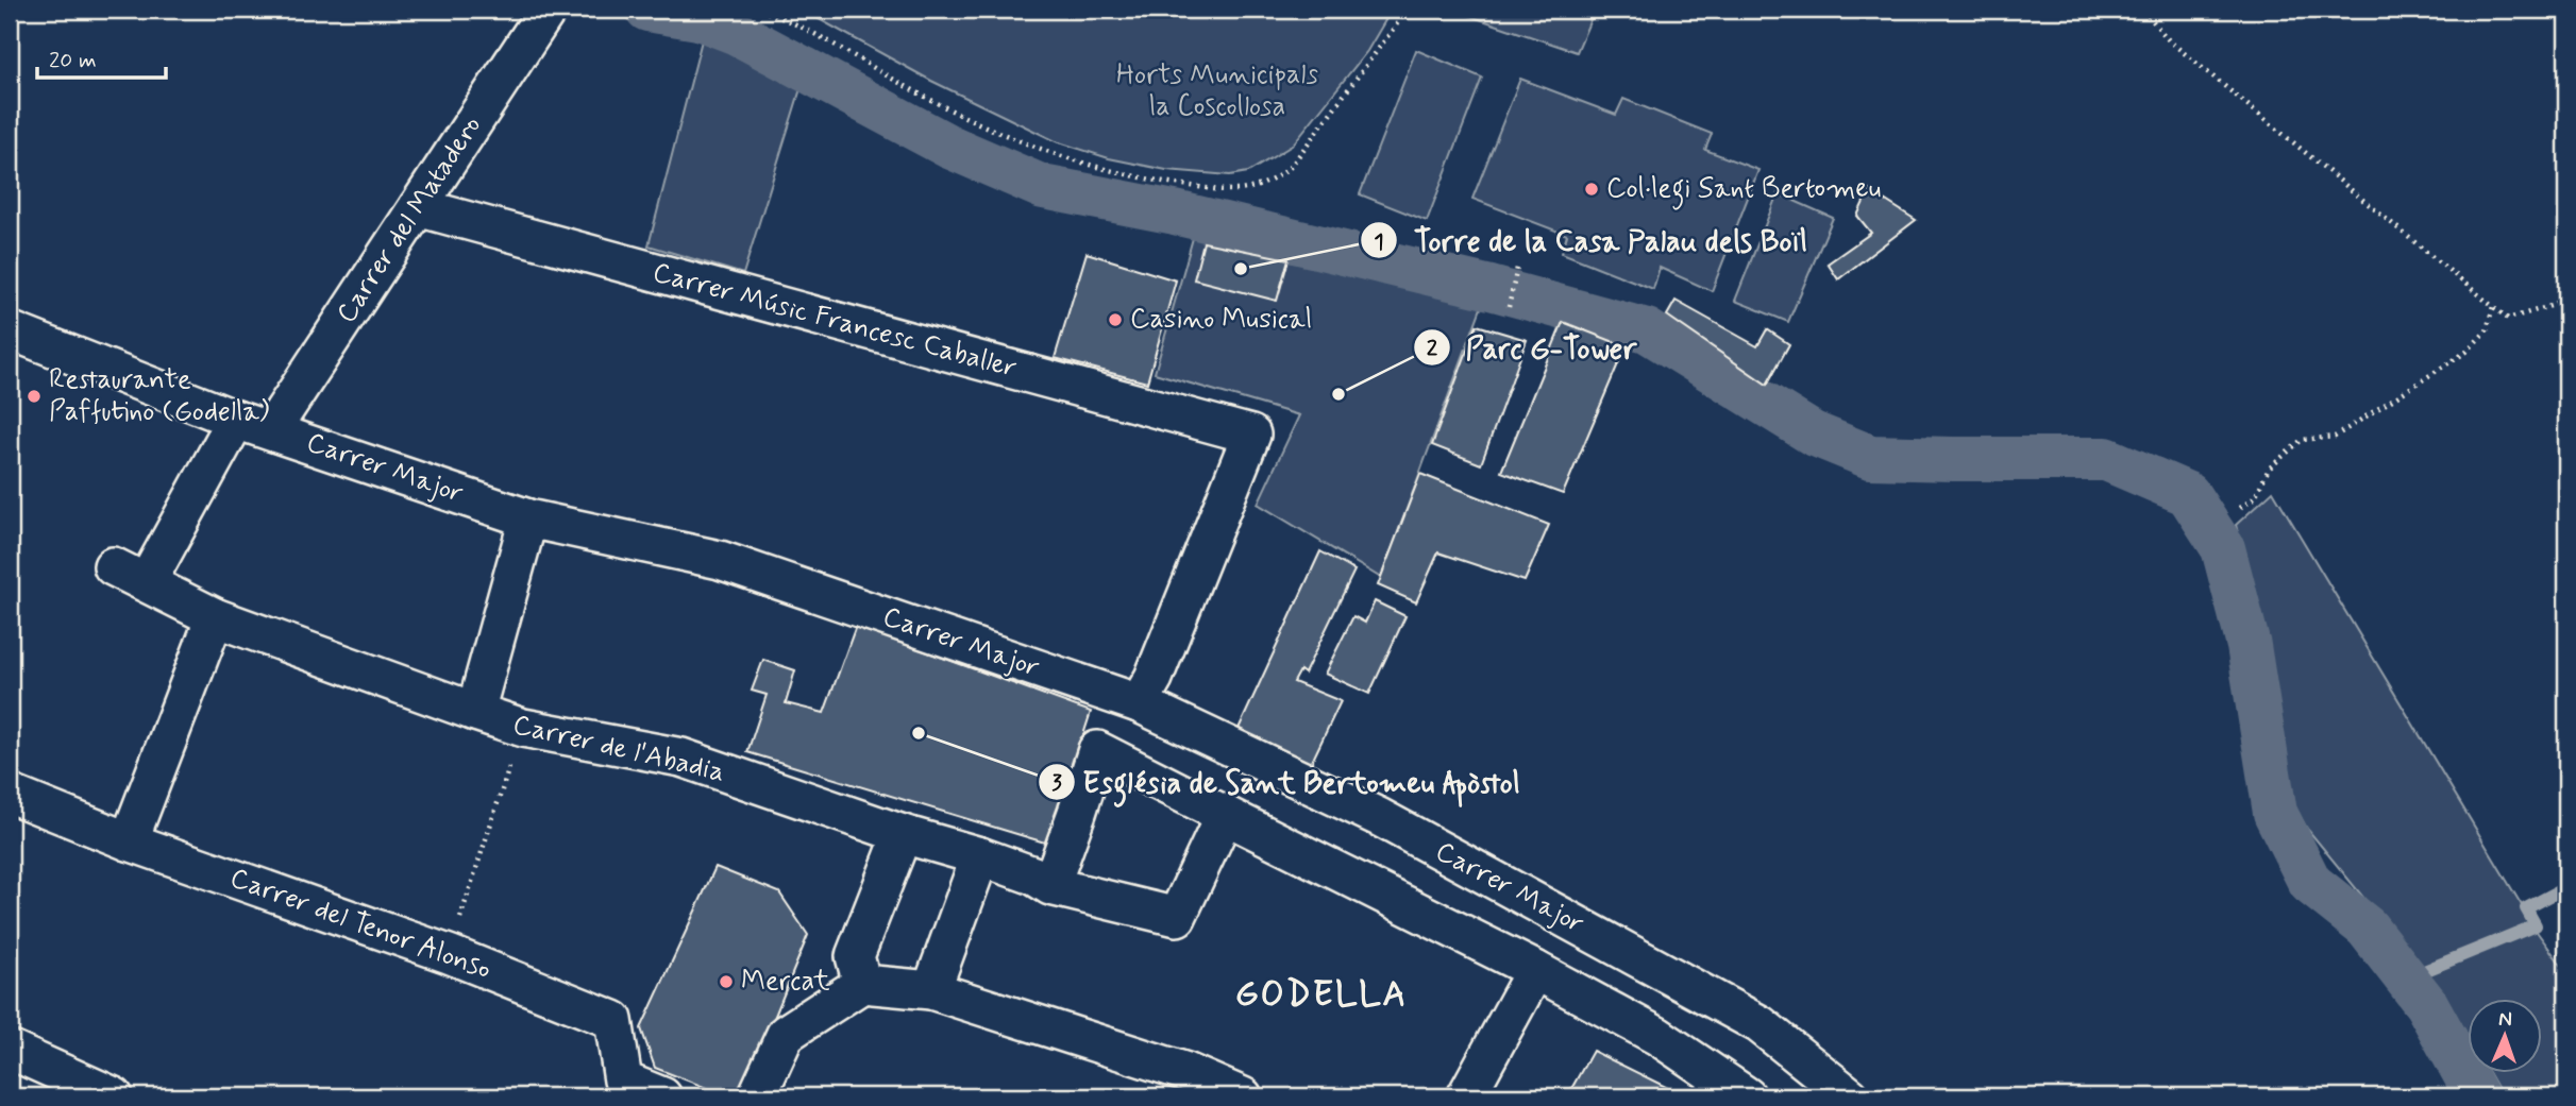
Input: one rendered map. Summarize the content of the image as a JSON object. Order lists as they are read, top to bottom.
{
  "streets": {
    "street": [
      "Carrer del Matadero",
      "Carrer Músic Francesc Caballer",
      "Carrer Major",
      "Carrer de l'Abadia",
      "Carrer del Tenor Alonso"
    ]
  },
  "crossings": [
    ["Carrer del Matadero", "Carrer Músic Francesc Caballer"],
    ["Carrer del Matadero", "Carrer Major"],
    ["Carrer Músic Francesc Caballer", "Carrer Major"]
  ],
  "districts": ["GODELLA"],
  "parks": ["Horts Municipals la Coscollosa"],
  "places": [
    "Col·legi Sant Bertomeu",
    "Torre de la Casa Palau dels Boïl",
    "Casino Musical",
    "Parc G-Tower",
    "Restaurante Paffutino (Godella)",
    "Església de Sant Bertomeu Apòstol",
    "Mercat"
  ],
  "scale_bar": "20 m",
  "north": "top"
}
